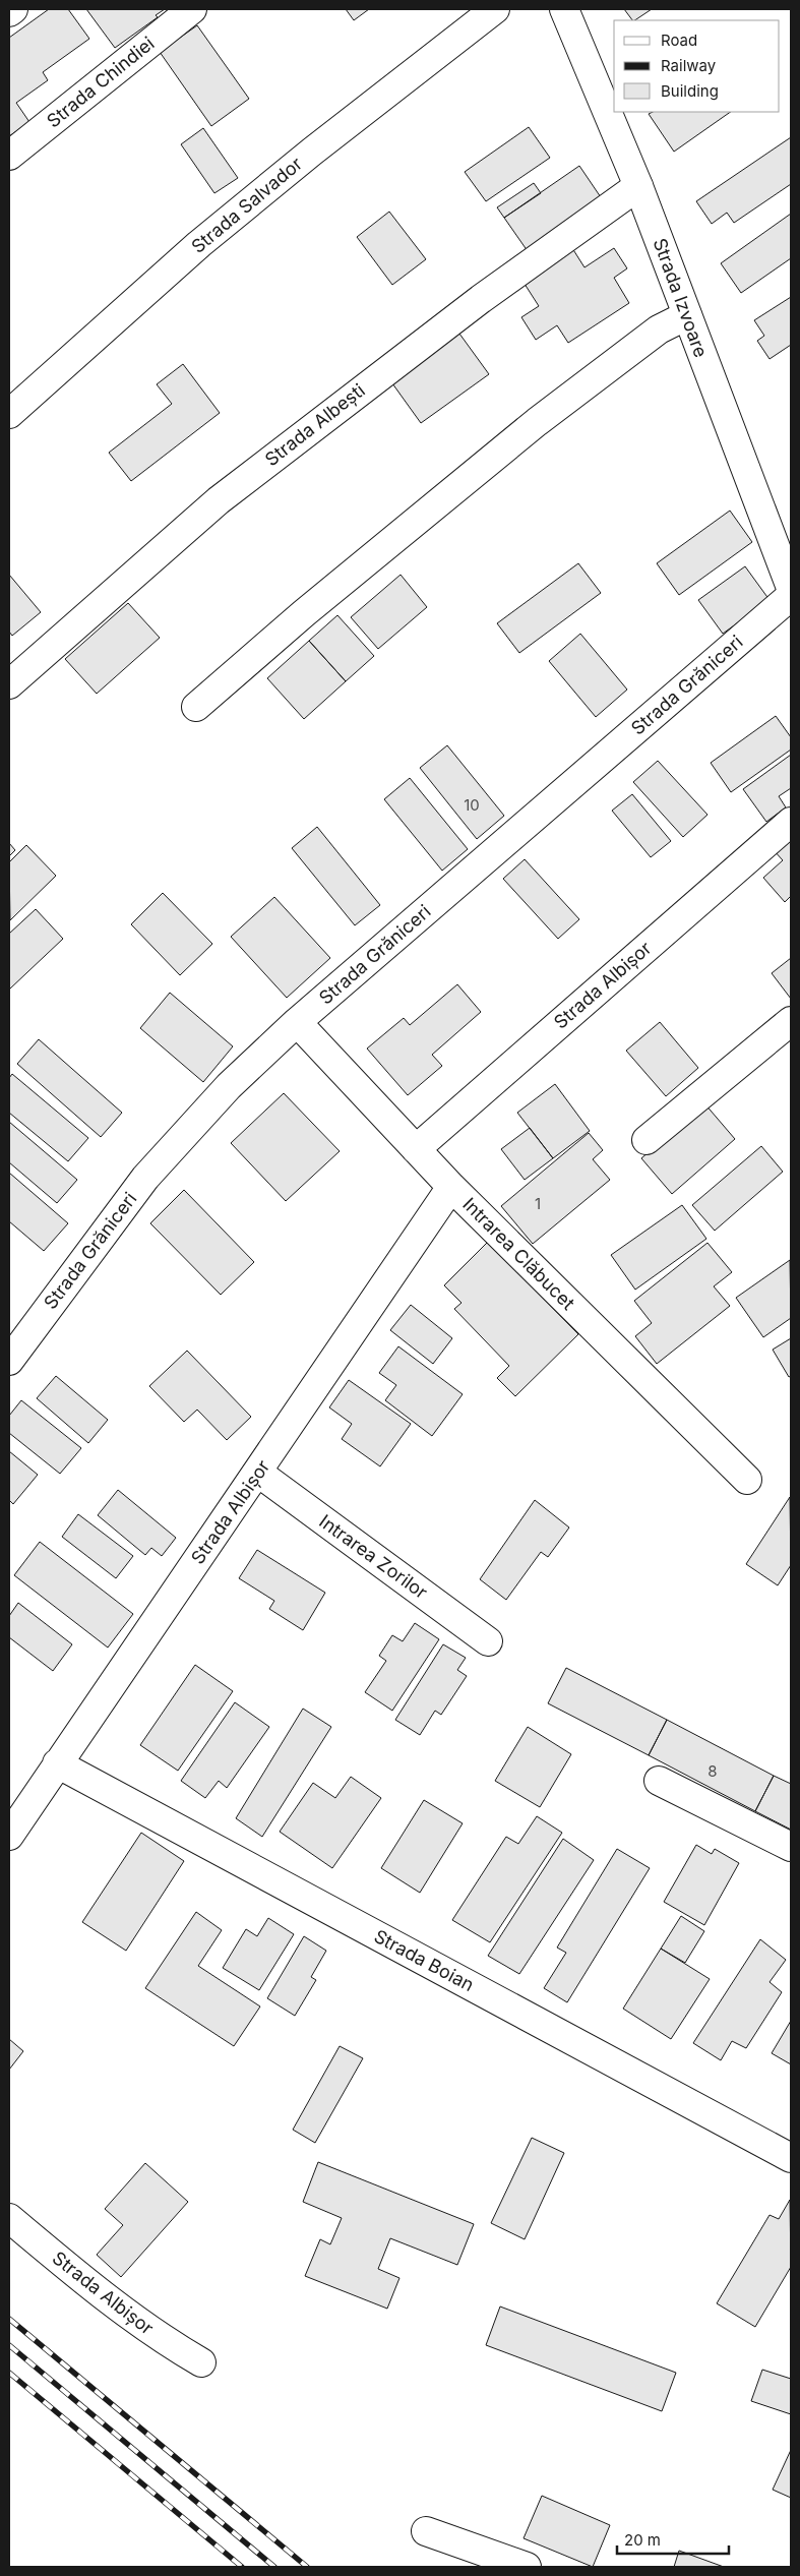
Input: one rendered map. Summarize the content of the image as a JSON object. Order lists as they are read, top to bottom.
{
  "streets": {
    "street": [
      "Strada Chindiei",
      "Strada Salvador",
      "Strada Izvoare",
      "Strada Albești",
      "Strada Grăniceri",
      "Strada Albișor",
      "Intrarea Clăbucet",
      "Intrarea Zorilor",
      "Strada Boian"
    ]
  },
  "crossings": [
    ["Strada Izvoare", "Strada Albești"],
    ["Strada Grăniceri", "Intrarea Clăbucet"],
    ["Strada Albișor", "Intrarea Clăbucet"],
    ["Strada Albișor", "Intrarea Zorilor"],
    ["Strada Albișor", "Strada Boian"]
  ],
  "house_numbers": ["10", "1", "8"],
  "legend": ["Road", "Railway", "Building"],
  "scale_bar": "20 m"
}
